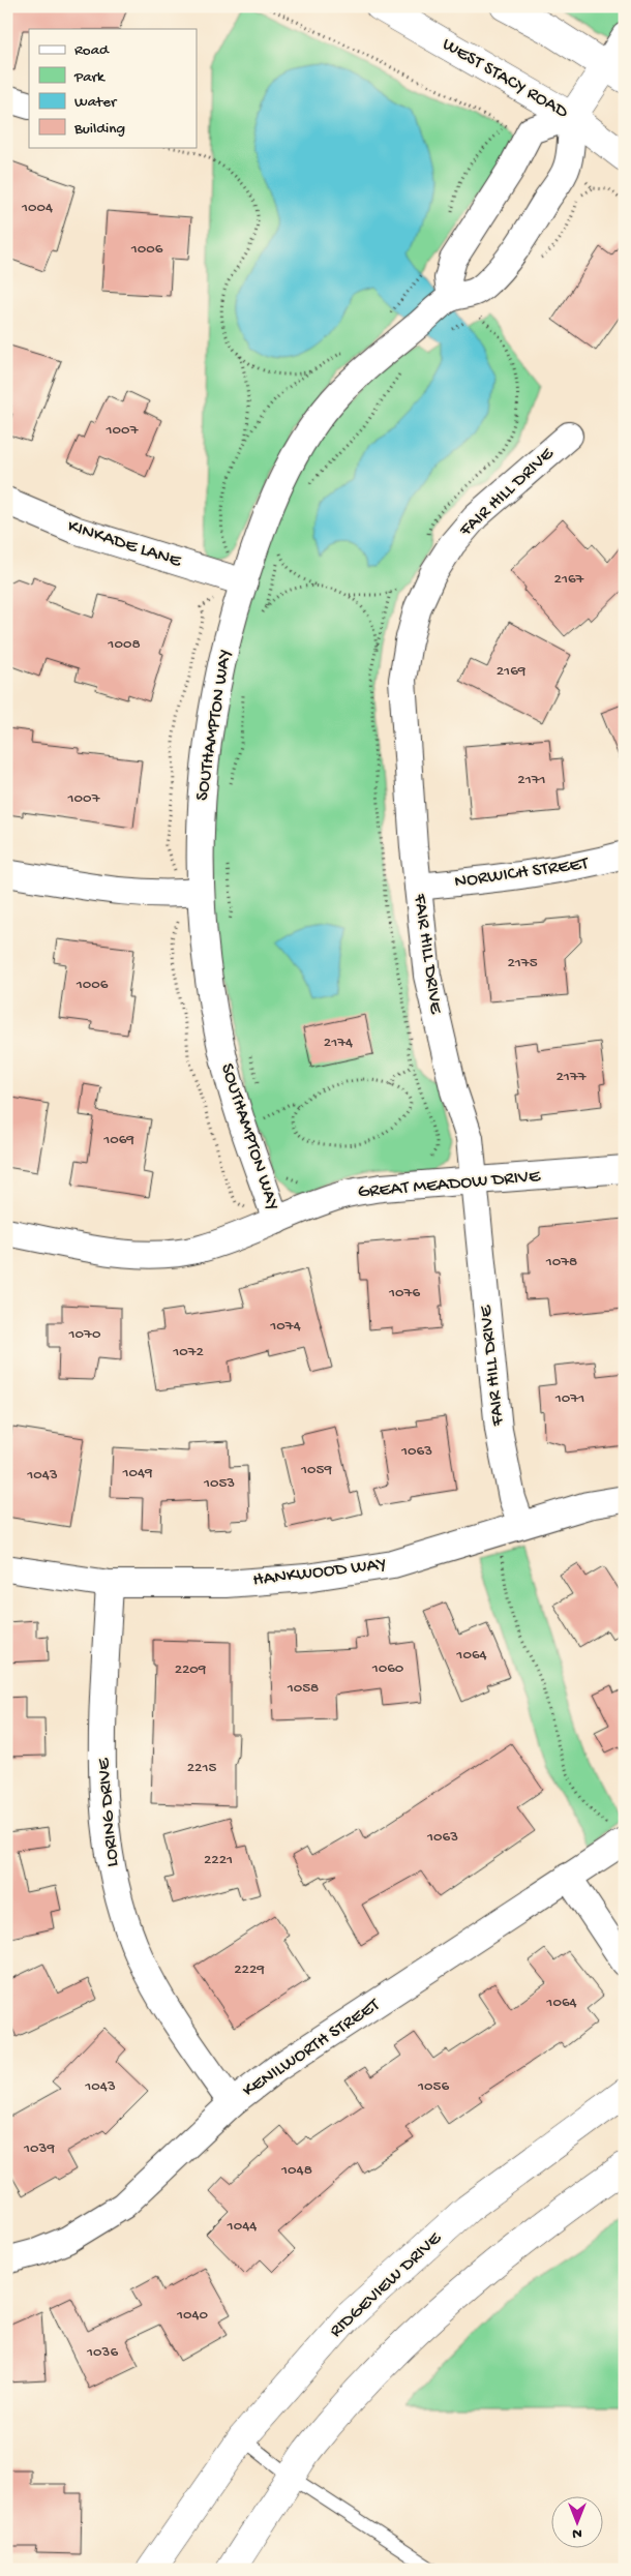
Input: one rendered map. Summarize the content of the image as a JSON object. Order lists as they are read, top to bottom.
{
  "streets": {
    "main road": ["WEST STACY ROAD", "RIDGEVIEW DRIVE"],
    "street": [
      "FAIR HILL DRIVE",
      "KINKADE LANE",
      "SOUTHAMPTON WAY",
      "NORWICH STREET",
      "GREAT MEADOW DRIVE",
      "HANKWOOD WAY",
      "LORING DRIVE",
      "KENILWORTH STREET"
    ]
  },
  "crossings": [
    ["WEST STACY ROAD", "SOUTHAMPTON WAY"],
    ["FAIR HILL DRIVE", "NORWICH STREET"],
    ["FAIR HILL DRIVE", "GREAT MEADOW DRIVE"],
    ["FAIR HILL DRIVE", "HANKWOOD WAY"],
    ["KINKADE LANE", "SOUTHAMPTON WAY"],
    ["SOUTHAMPTON WAY", "GREAT MEADOW DRIVE"],
    ["HANKWOOD WAY", "LORING DRIVE"],
    ["LORING DRIVE", "KENILWORTH STREET"]
  ],
  "house_numbers": [
    "1004",
    "1006",
    "1007",
    "2167",
    "1008",
    "2169",
    "2171",
    "1007",
    "2175",
    "1006",
    "2174",
    "2177",
    "1069",
    "1078",
    "1076",
    "1074",
    "1070",
    "1072",
    "1071",
    "1063",
    "1059",
    "1049",
    "1043",
    "1053",
    "1064",
    "1060",
    "2209",
    "1058",
    "2215",
    "1063",
    "2221",
    "2229",
    "1064",
    "1043",
    "1056",
    "1039",
    "1048",
    "1044",
    "1040",
    "1036"
  ],
  "legend": [
    "Road",
    "Park",
    "Water",
    "Building"
  ],
  "north": "bottom"
}
